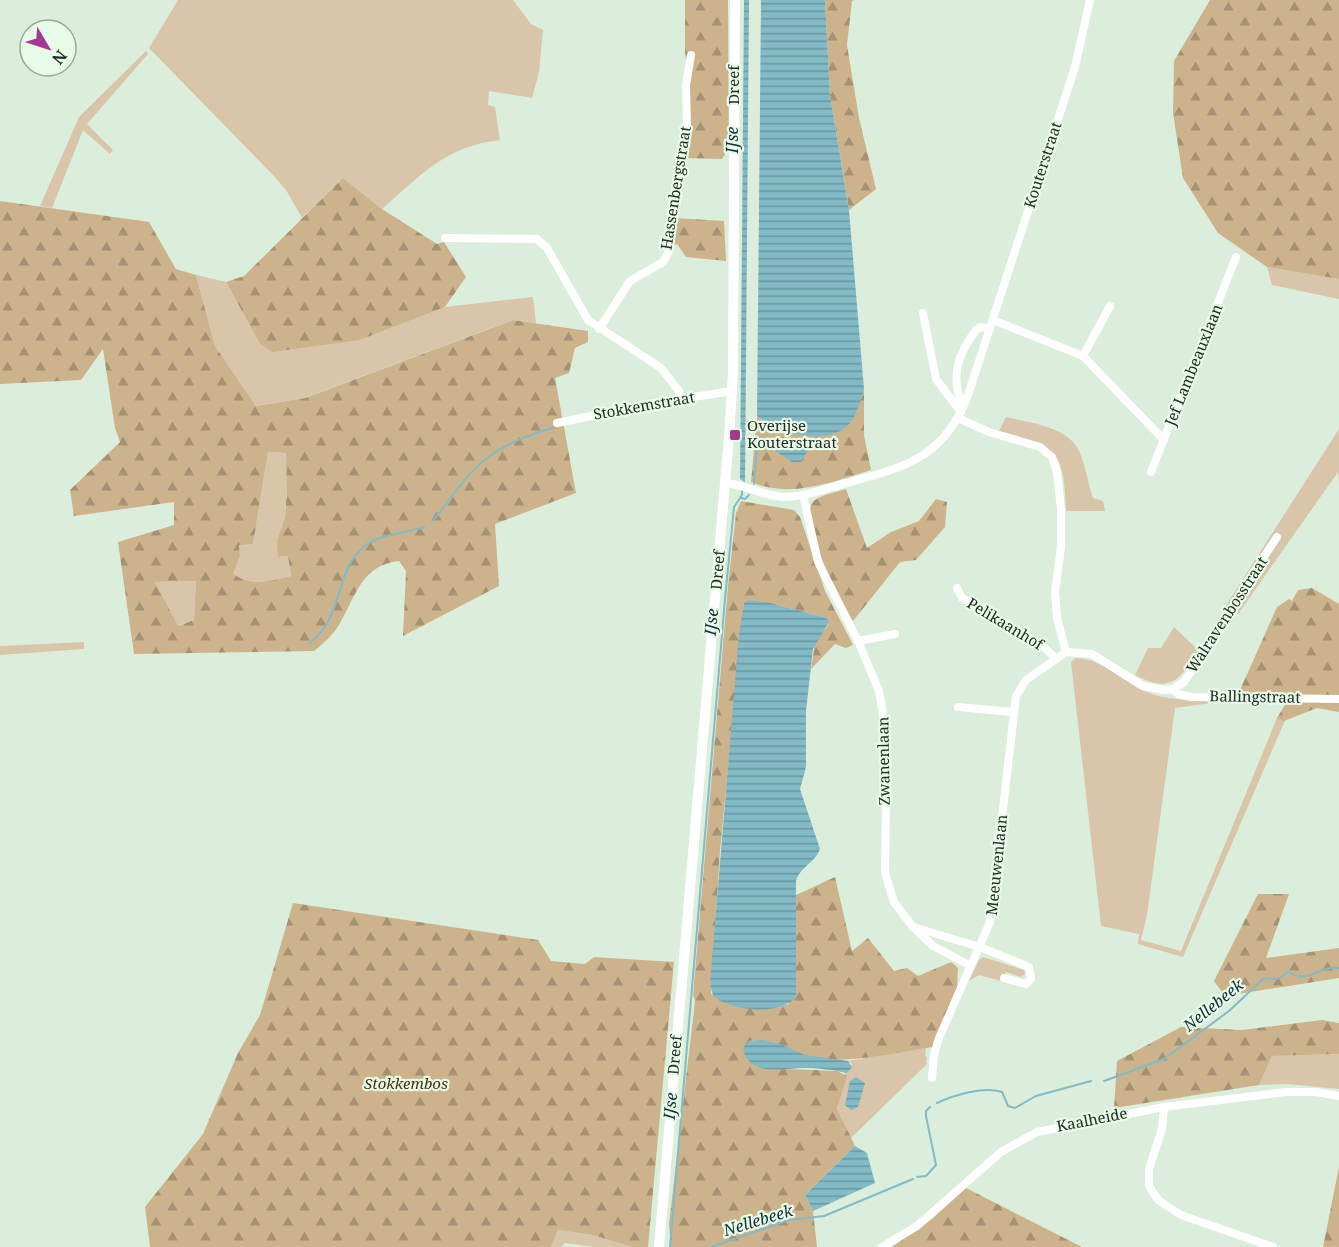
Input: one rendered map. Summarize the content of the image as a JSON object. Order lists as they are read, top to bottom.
{
  "streets": {
    "main road": ["Dreef"],
    "street": [
      "Kouterstraat",
      "Hassenbergstraat",
      "Jef Lambeauxlaan",
      "Stokkemstraat",
      "Walravenbosstraat",
      "Pelikaanhof",
      "Ballingstraat",
      "Zwanenlaan",
      "Meeuwenlaan",
      "Kaalheide"
    ]
  },
  "crossings": [
    ["Dreef", "Kouterstraat"],
    ["Dreef", "Stokkemstraat"],
    ["Kouterstraat", "Zwanenlaan"],
    ["Walravenbosstraat", "Ballingstraat"],
    ["Pelikaanhof", "Meeuwenlaan"],
    ["Ballingstraat", "Meeuwenlaan"],
    ["Zwanenlaan", "Meeuwenlaan"]
  ],
  "water": ["IJse", "Nellebeek"],
  "parks": ["Stokkembos"],
  "places": {
    "transit": ["Overijse Kouterstraat"]
  },
  "north": "bottom right"
}
